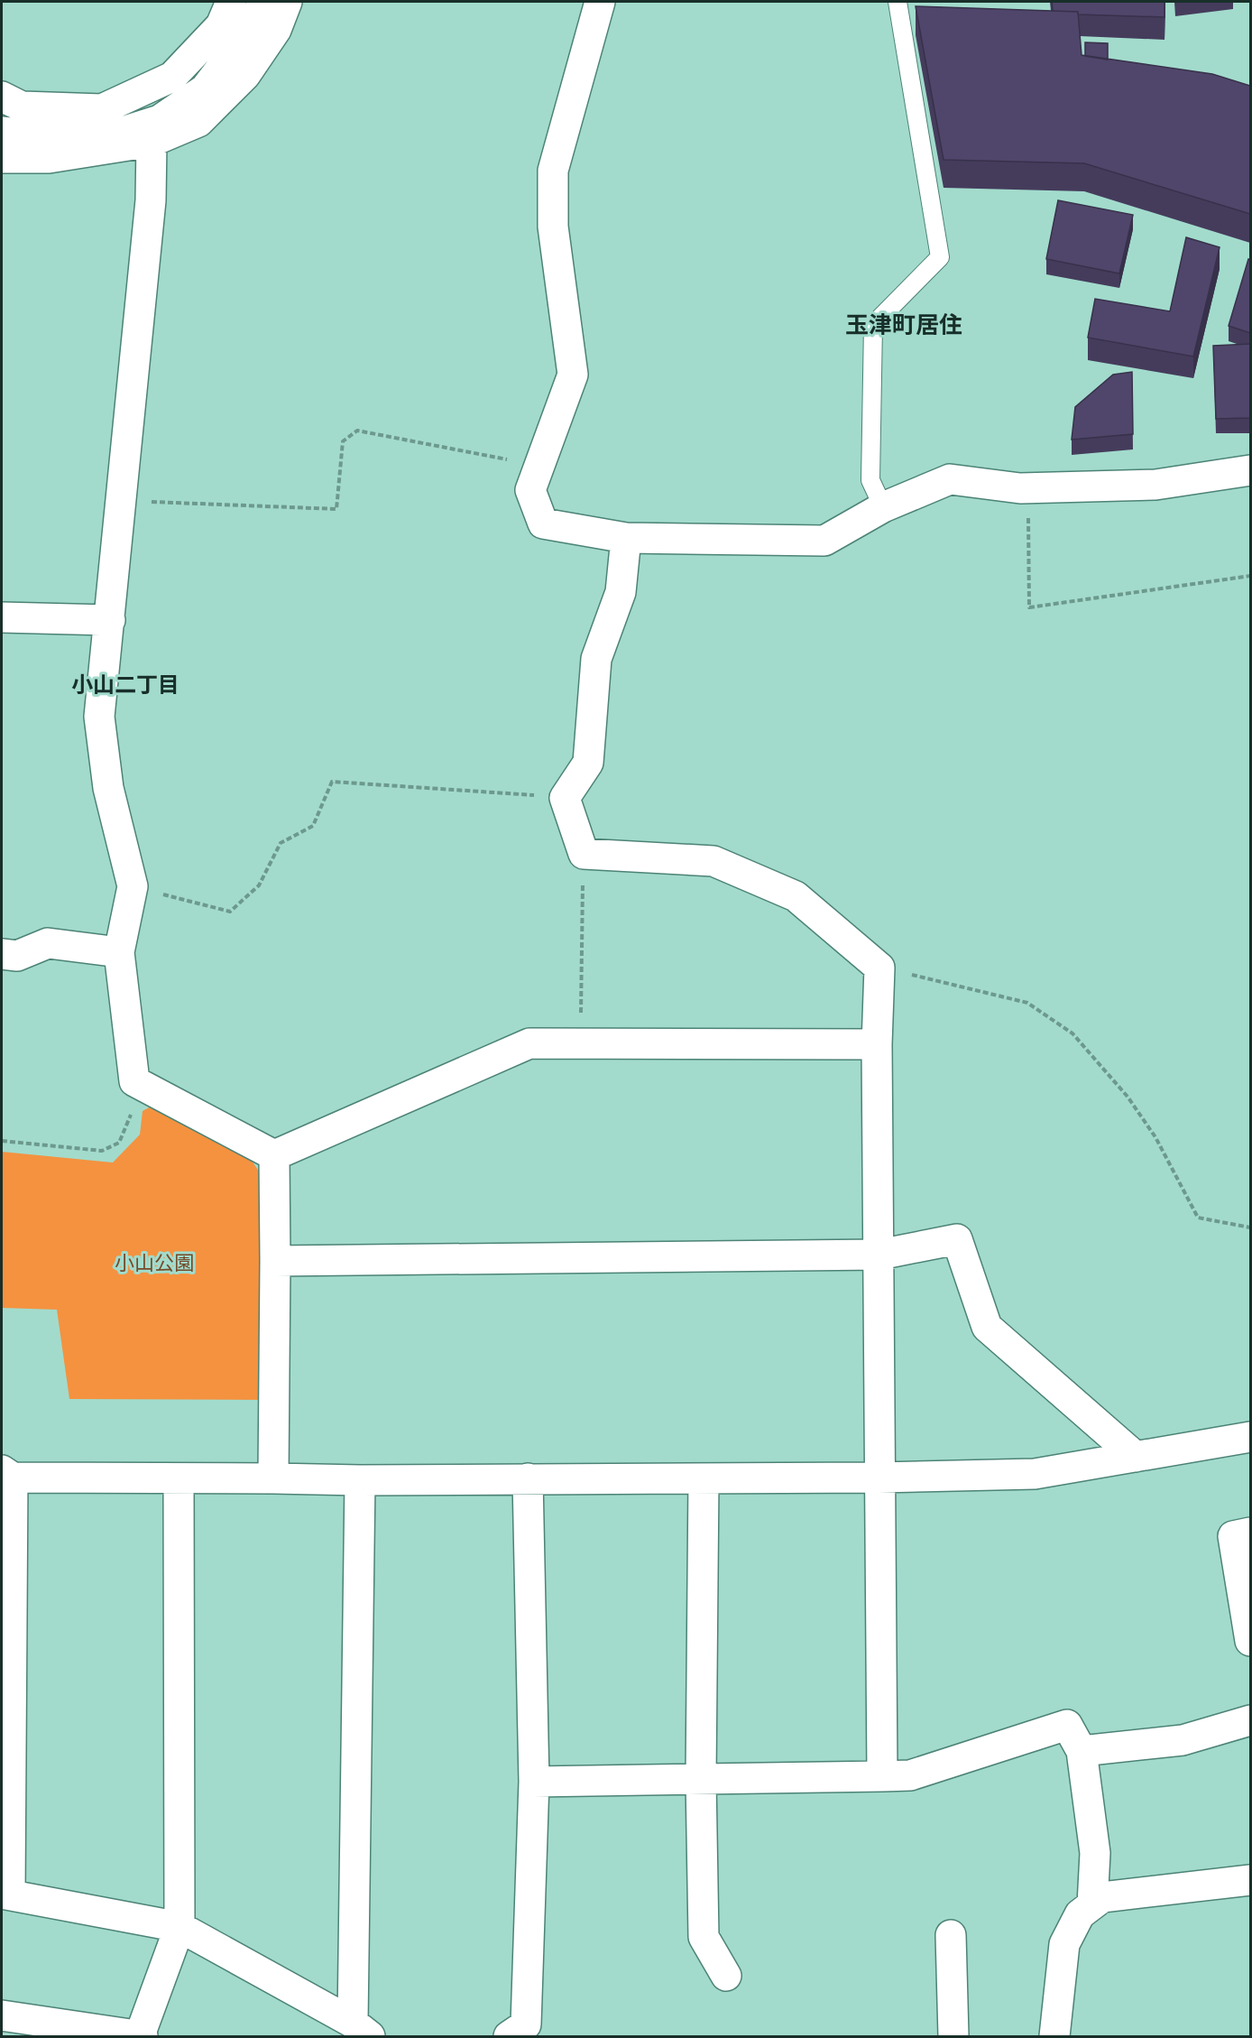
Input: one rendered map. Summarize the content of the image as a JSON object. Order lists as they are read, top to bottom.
{
  "districts": ["玉津町居住", "小山二丁目"],
  "parks": ["小山公園"]
}
